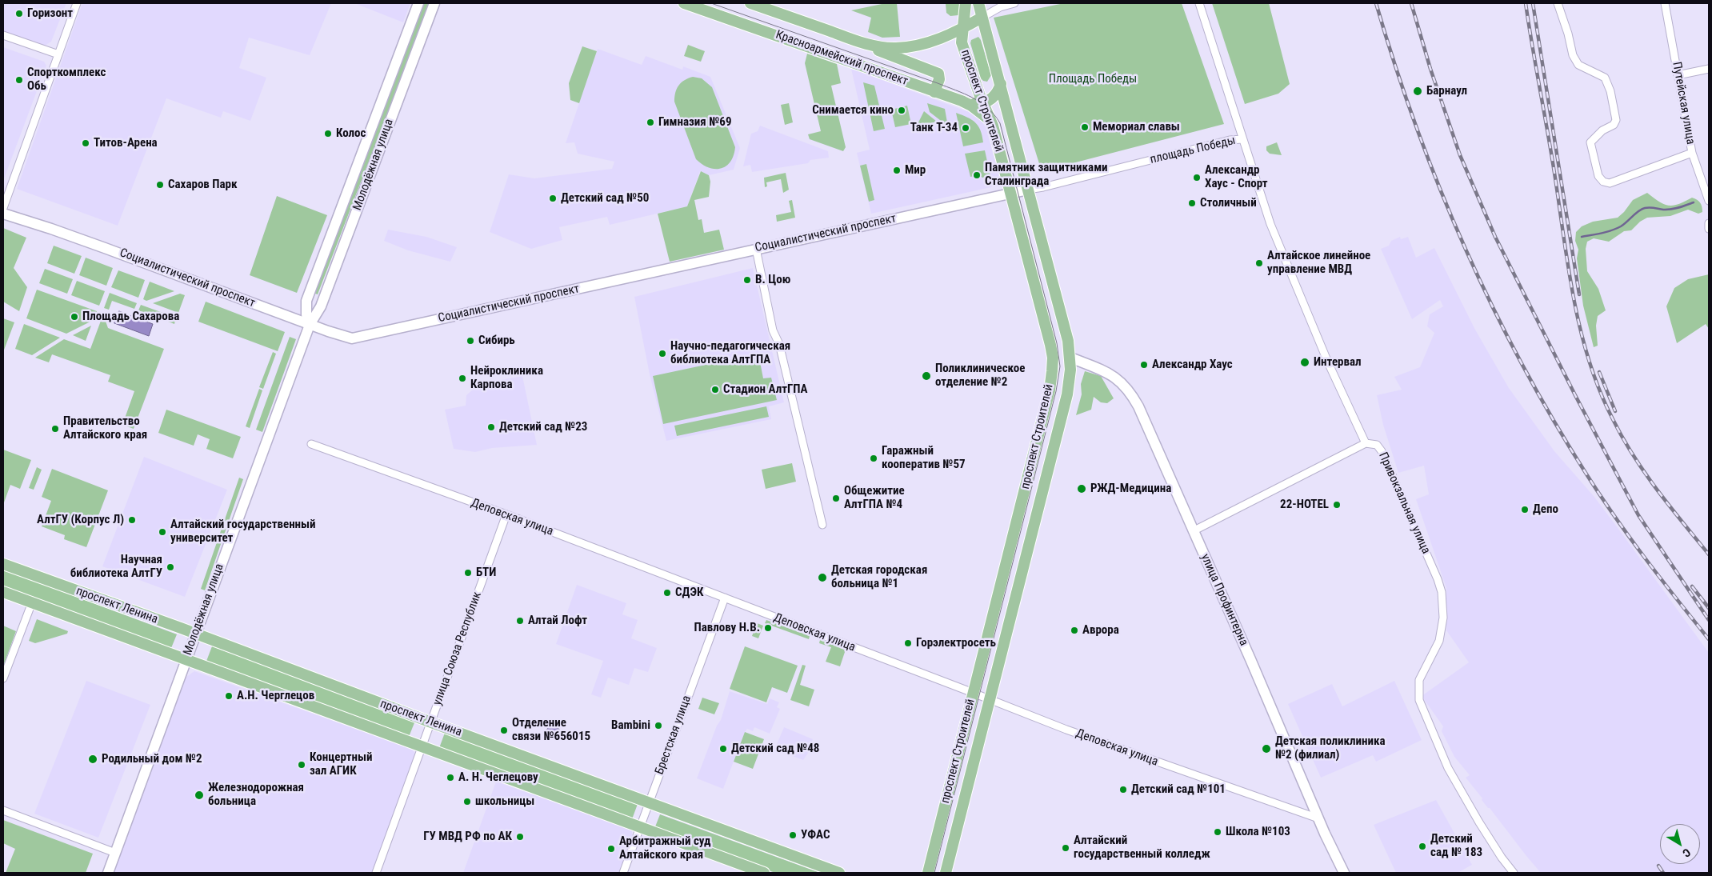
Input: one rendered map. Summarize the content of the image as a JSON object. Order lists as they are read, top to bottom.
{
  "streets": {
    "main road": ["Красноармейский проспект", "проспект Строителей", "проспект Ленина"],
    "street": [
      "Путейская улица",
      "площадь Победы",
      "Молодёжная улица",
      "Социалистический проспект",
      "Привокзальная улица",
      "Деповская улица",
      "улица Профинтерна",
      "улица Союза Республик",
      "Брестская улица"
    ]
  },
  "crossings": [
    ["Красноармейский проспект", "проспект Строителей"],
    ["проспект Строителей", "площадь Победы"],
    ["проспект Строителей", "Социалистический проспект"],
    ["проспект Строителей", "Деповская улица"],
    ["проспект Строителей", "улица Профинтерна"],
    ["площадь Победы", "Социалистический проспект"],
    ["площадь Победы", "Привокзальная улица"],
    ["Молодёжная улица", "Социалистический проспект"],
    ["Молодёжная улица", "проспект Ленина"],
    ["Деповская улица", "улица Профинтерна"],
    ["Деповская улица", "улица Союза Республик"],
    ["Деповская улица", "Брестская улица"],
    ["проспект Ленина", "улица Союза Республик"],
    ["проспект Ленина", "Брестская улица"]
  ],
  "parks": ["Площадь Победы"],
  "places": [
    "Горизонт",
    "Спорткомплекс Обь",
    "Барнаул",
    "Снимается кино",
    "Гимназия №69",
    "Мемориал славы",
    "Танк Т-34",
    "Колос",
    "Титов-Арена",
    "Мир",
    "Памятник защитниками Сталинграда",
    "Александр Хаус - Спорт",
    "Сахаров Парк",
    "Детский сад №50",
    "Столичный",
    "Алтайское линейное управление МВД",
    "В. Цою",
    "Площадь Сахарова",
    "Сибирь",
    "Научно-педагогическая библиотека АлтГПА",
    "Интервал",
    "Александр Хаус",
    "Поликлиническое отделение №2",
    "Нейроклиника Карпова",
    "Стадион АлтГПА",
    "Детский сад №23",
    "Правительство Алтайского края",
    "Гаражный кооператив №57",
    "РЖД-Медицина",
    "Общежитие АлтГПА №4",
    "22-HOTEL",
    "Депо",
    "АлтГУ (Корпус Л)",
    "Алтайский государственный университет",
    "Научная библиотека АлтГУ",
    "БТИ",
    "Детская городская больница №1",
    "СДЭК",
    "Алтай Лофт",
    "Павлову Н.В.",
    "Аврора",
    "Горэлектросеть",
    "А.Н. Черглецов",
    "Bambini",
    "Отделение связи №656015",
    "Детский сад №48",
    "Детская поликлиника №2 (филиал)",
    "Родильный дом №2",
    "Концертный зал АГИК",
    "А. Н. Чеглецову",
    "Детский сад №101",
    "Железнодорожная больница",
    "школьницы",
    "Школа №103",
    "УФАС",
    "ГУ МВД РФ по АК",
    "Детский сад № 183",
    "Алтайский государственный колледж",
    "Арбитражный суд Алтайского края"
  ],
  "north": "bottom right"
}
